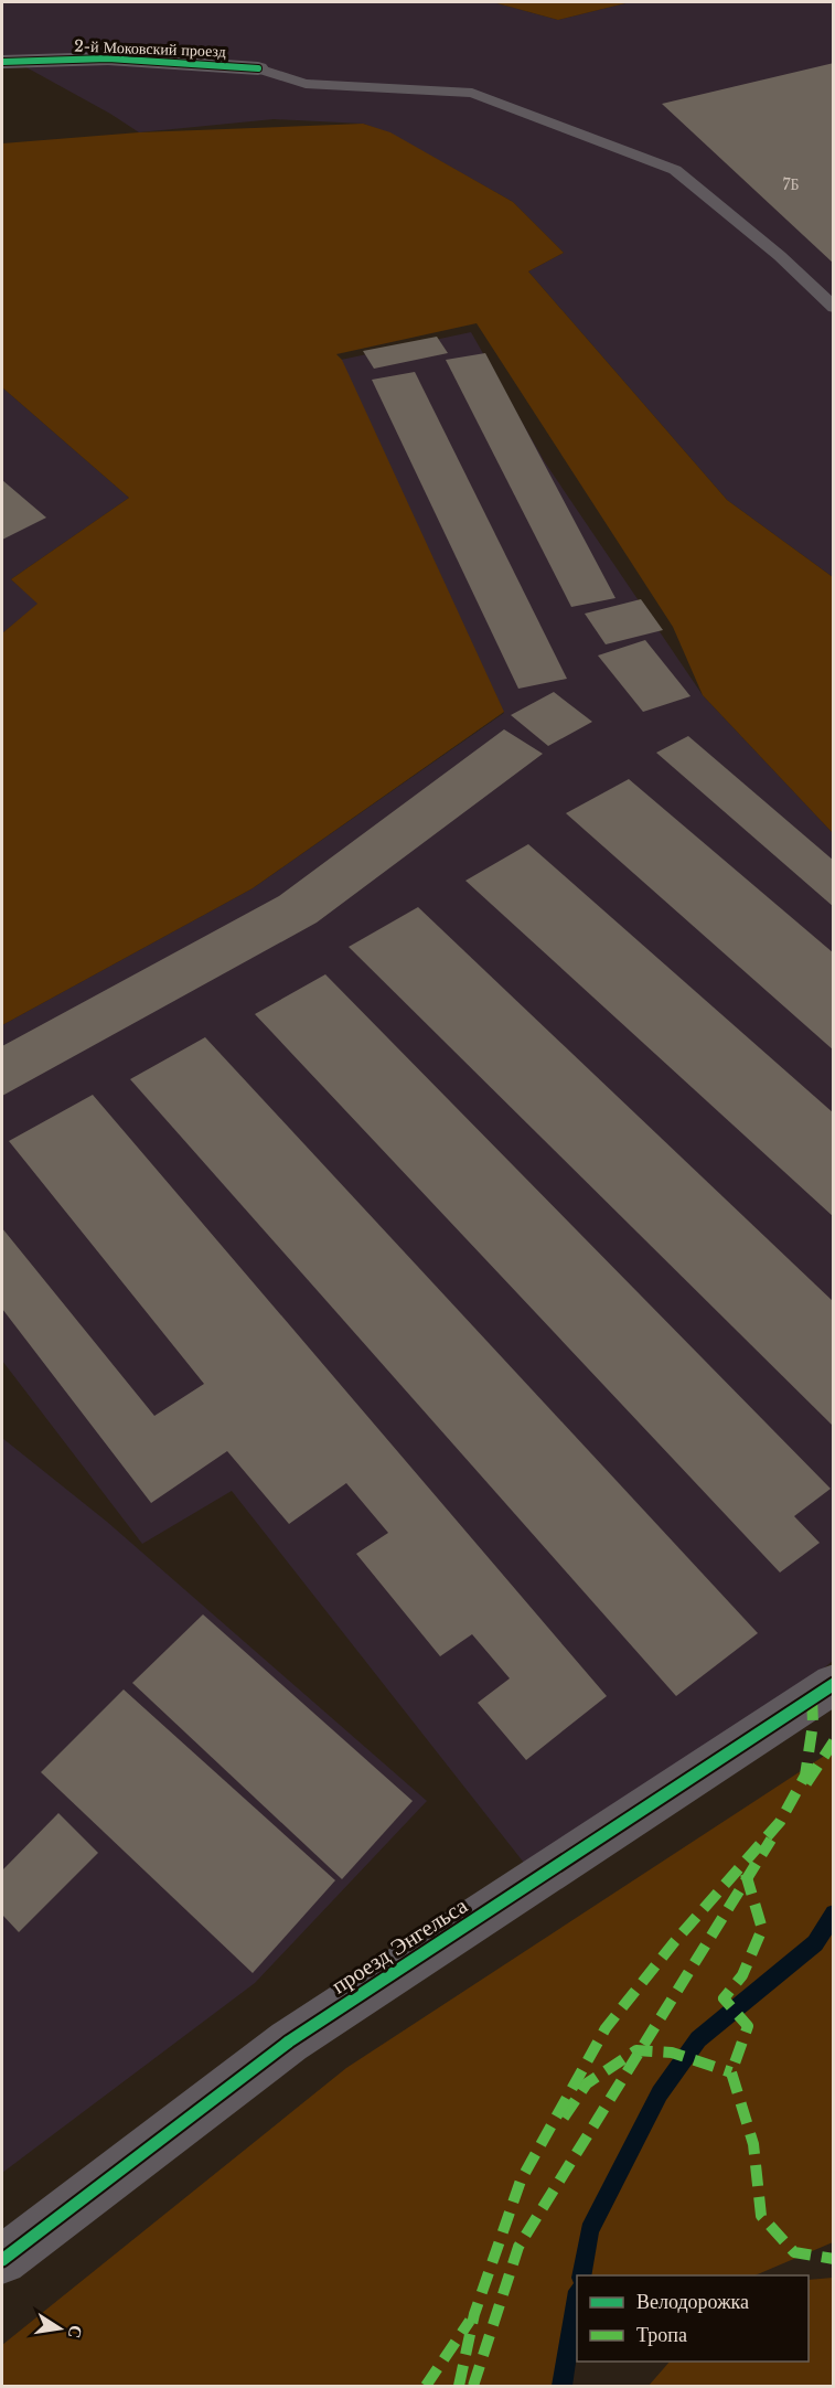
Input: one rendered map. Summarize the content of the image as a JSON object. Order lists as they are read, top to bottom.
{
  "streets": {
    "street": ["2-й Моковский проезд", "проезд Энгельса"]
  },
  "house_numbers": ["7Б"],
  "legend": ["Велодорожка", "Тропа"],
  "north": "right"
}
